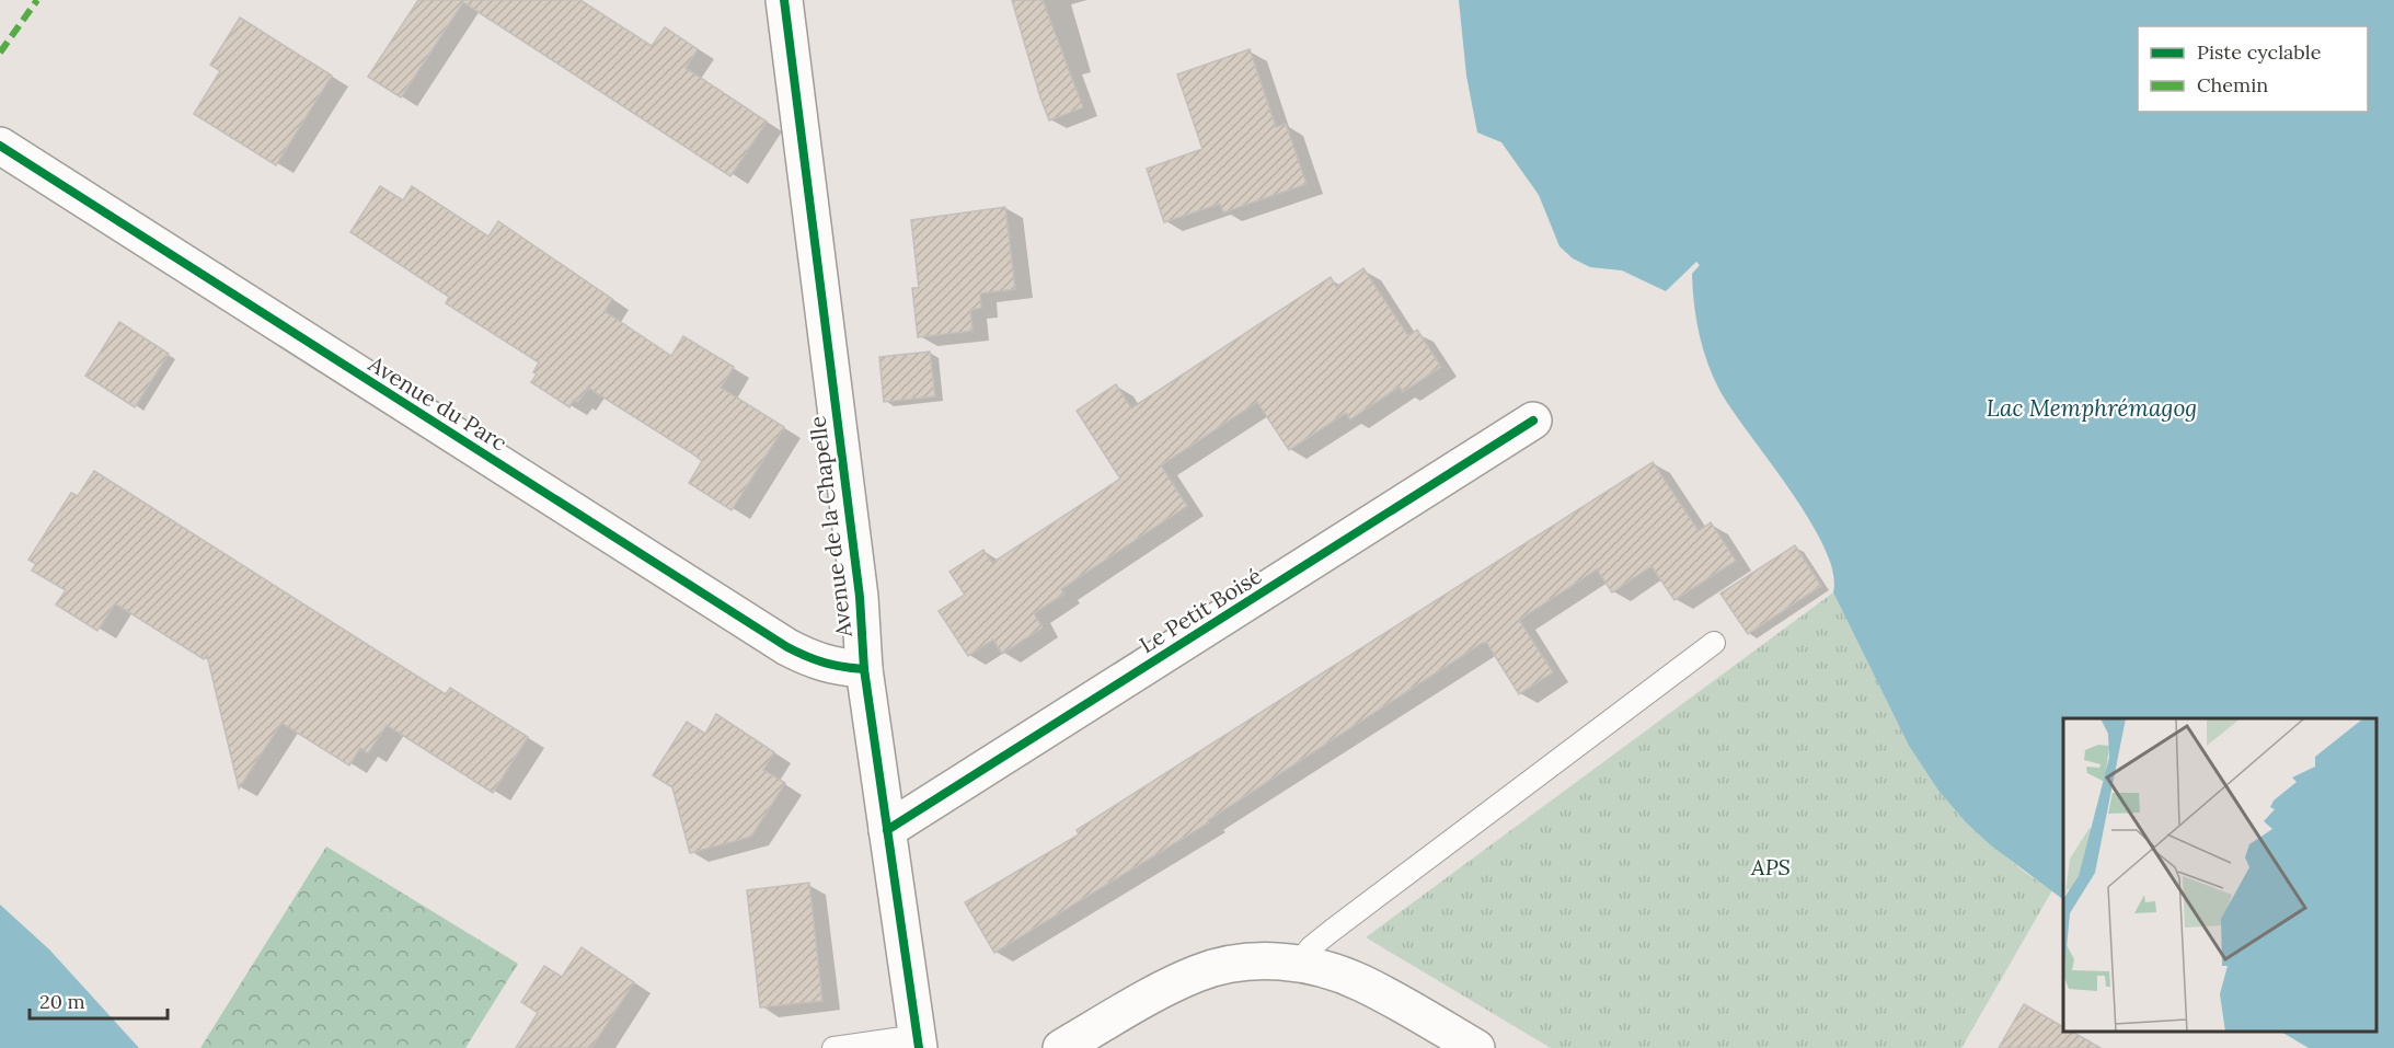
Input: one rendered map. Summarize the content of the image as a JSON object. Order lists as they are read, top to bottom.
{
  "streets": {
    "street": ["Avenue du Parc", "Avenue de la Chapelle", "Le Petit Boisé"]
  },
  "crossings": [
    ["Avenue du Parc", "Avenue de la Chapelle"],
    ["Avenue de la Chapelle", "Le Petit Boisé"]
  ],
  "water": ["Lac Memphrémagog"],
  "parks": ["APS"],
  "legend": ["Piste cyclable", "Chemin"],
  "scale_bar": "20 m"
}
